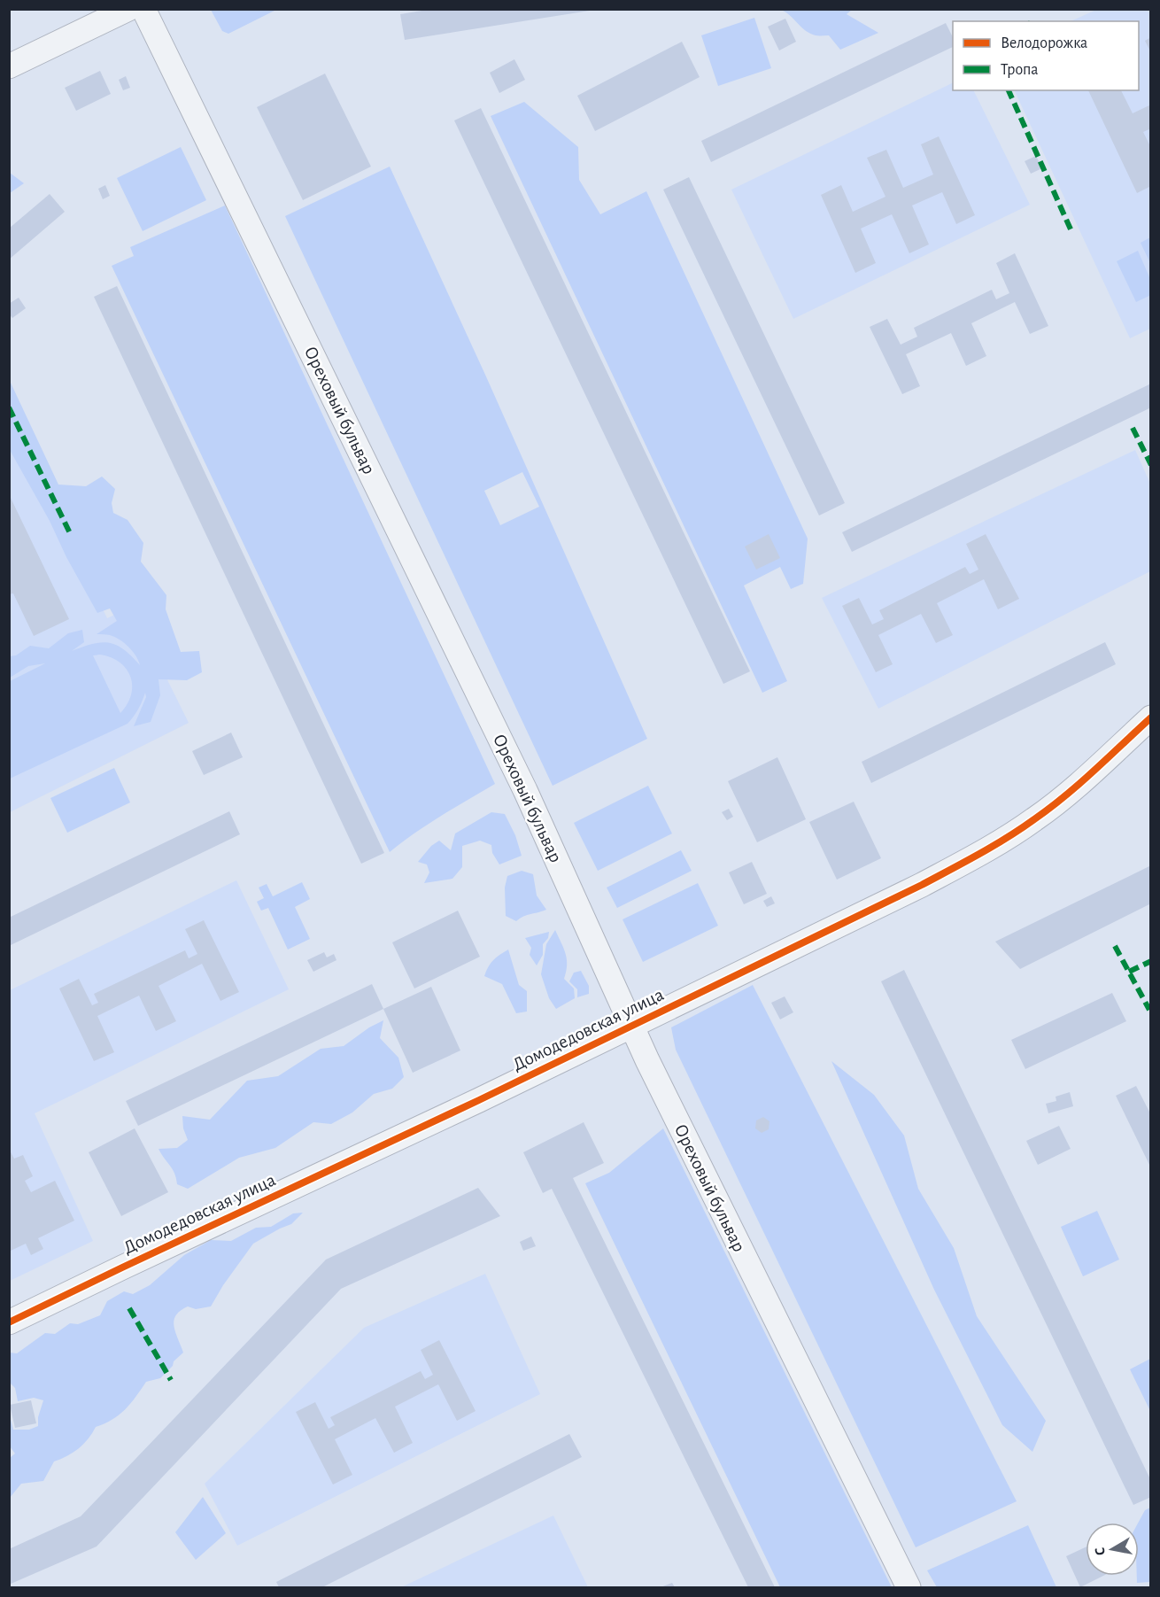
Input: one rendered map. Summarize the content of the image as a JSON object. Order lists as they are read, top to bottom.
{
  "streets": {
    "main road": ["Ореховый бульвар", "Домодедовская улица"]
  },
  "crossings": [
    ["Ореховый бульвар", "Домодедовская улица"]
  ],
  "legend": ["Велодорожка", "Тропа"],
  "north": "left"
}
